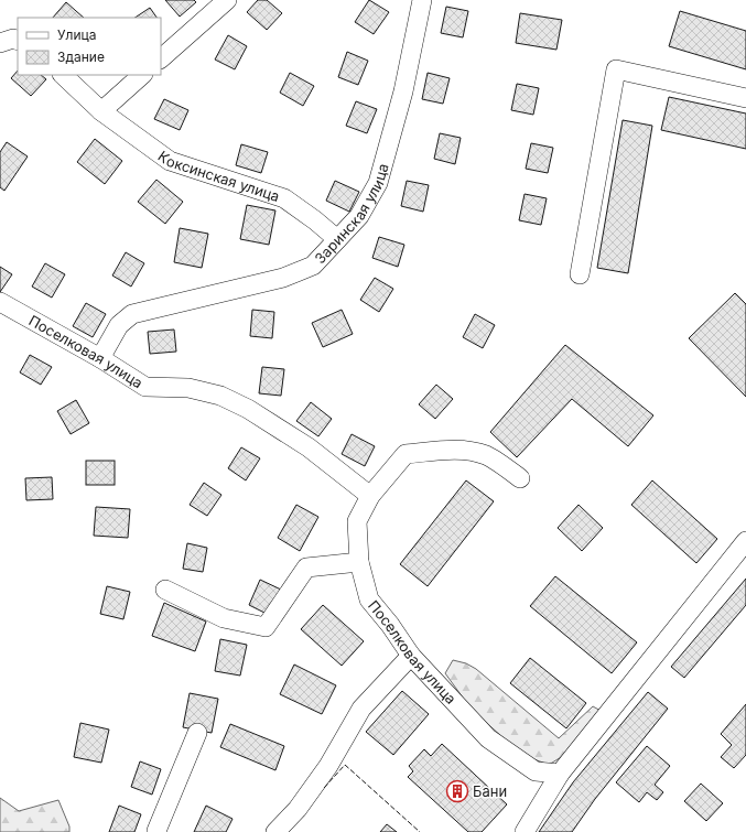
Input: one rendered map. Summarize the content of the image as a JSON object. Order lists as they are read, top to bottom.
{
  "streets": {
    "street": ["Коксинская улица", "Заринская улица", "Поселковая улица"]
  },
  "crossings": [
    ["Коксинская улица", "Заринская улица"],
    ["Заринская улица", "Поселковая улица"]
  ],
  "places": {
    "building": ["Бани"]
  },
  "legend": ["Улица", "Здание"]
}
